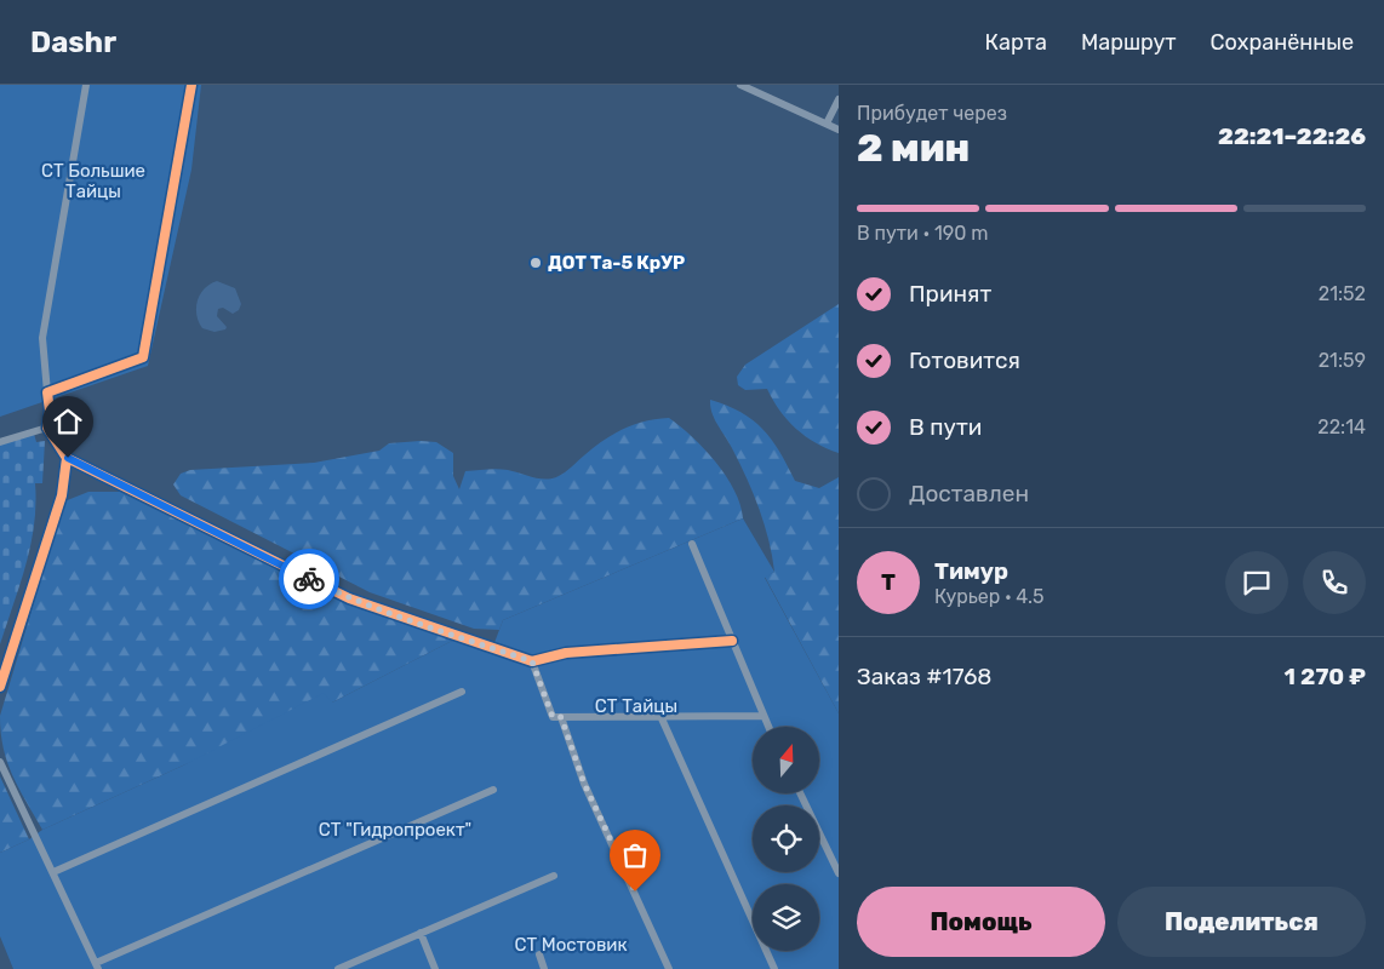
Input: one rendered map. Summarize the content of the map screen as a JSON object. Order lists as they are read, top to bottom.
{
  "parks": [
    "СТ Большие Тайцы",
    "СТ Тайцы",
    "СТ \"Гидропроект\"",
    "СТ Мостовик"
  ],
  "places": ["ДОТ Та-5 КрУР"],
  "north": "top",
  "page": {
    "header": "Dashr",
    "nav": ["Карта", "Маршрут", "Сохранённые"],
    "heading": ["2 мин", "Прибудет через", "22:21–22:26"],
    "panel": [
      "Тимур",
      "Курьер · 4.5",
      "Заказ #1768",
      "1 270 ₽"
    ],
    "bar": "В пути · 190 m",
    "list": [
      ["Принят", "21:52"],
      ["Готовится", "21:59"],
      ["В пути", "22:14"],
      "Доставлен"
    ],
    "round": "Т",
    "buttons": ["Помощь", "Поделиться"]
  }
}
